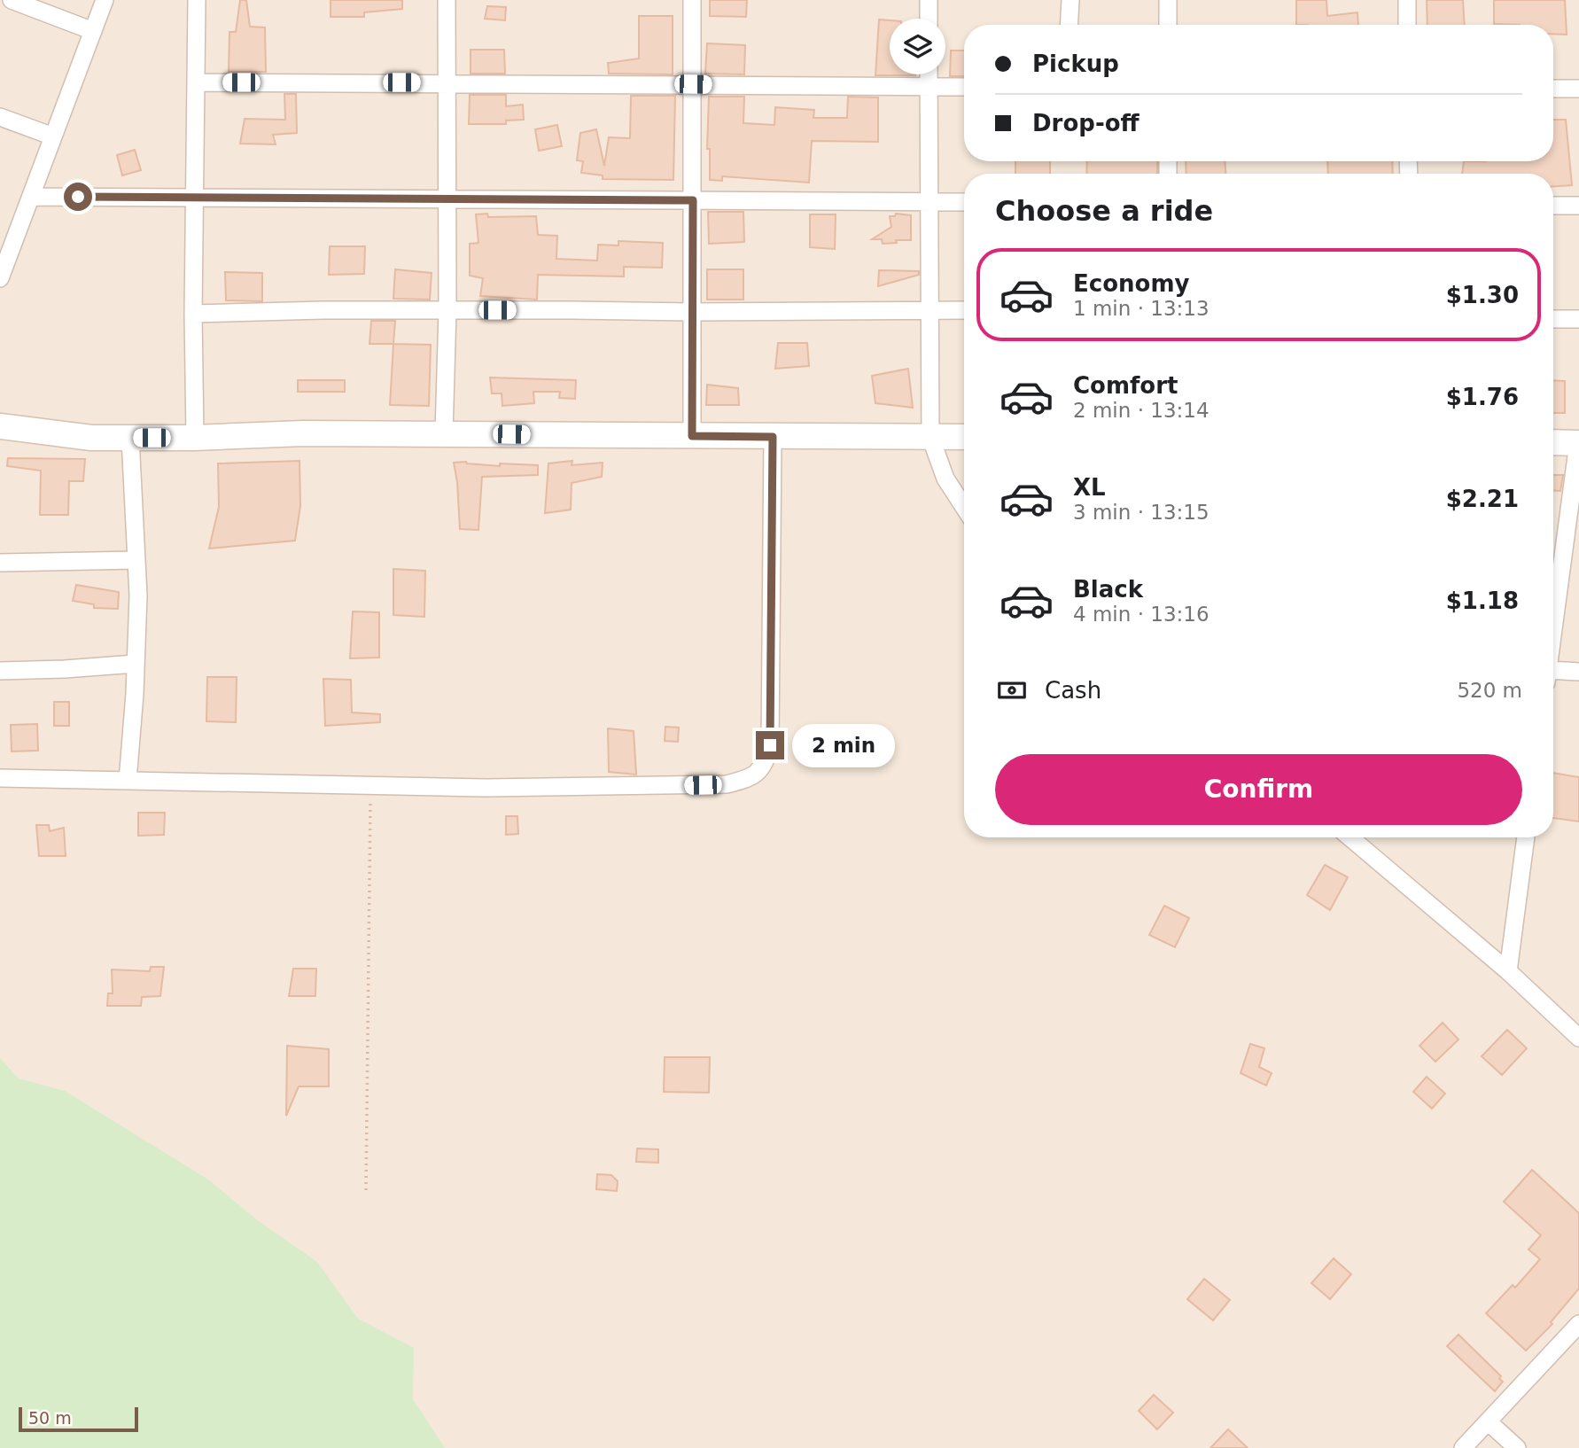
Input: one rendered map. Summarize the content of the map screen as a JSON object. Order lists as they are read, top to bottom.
{
  "scale_bar": "50 m",
  "page": {
    "banner": ["Pickup", "Drop-off"],
    "heading": "Choose a ride",
    "list": [
      {
        "name": "Economy",
        "note": "1 min · 13:13",
        "value": "$1.30"
      },
      {
        "name": "Comfort",
        "note": "2 min · 13:14",
        "value": "$1.76"
      },
      {
        "name": "XL",
        "note": "3 min · 13:15",
        "value": "$2.21"
      },
      {
        "name": "Black",
        "note": "4 min · 13:16",
        "value": "$1.18"
      }
    ],
    "pay": ["Cash", "520 m"],
    "bubble": "2 min",
    "buttons": "Confirm",
    "scale": "50 m"
  }
}
